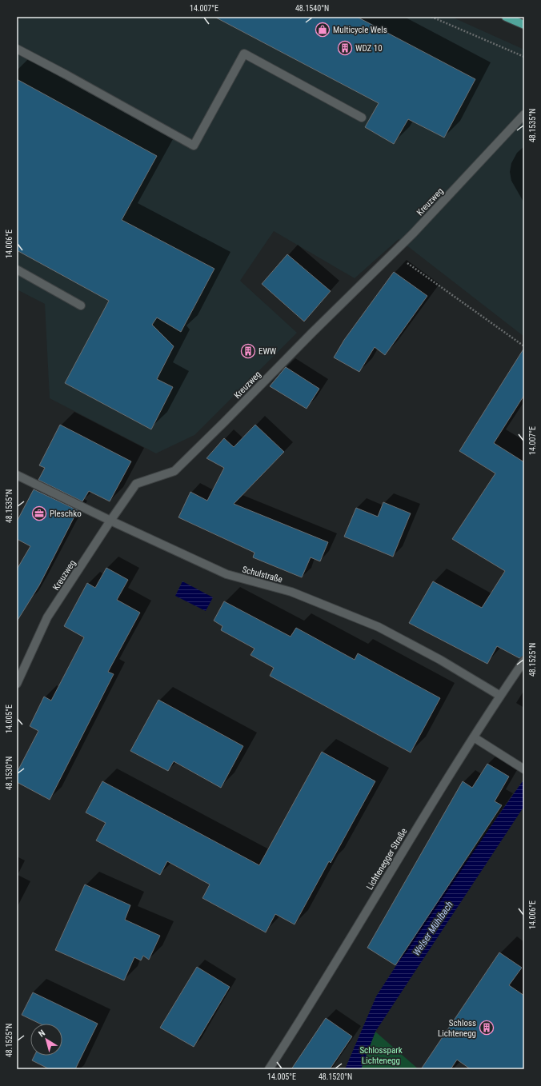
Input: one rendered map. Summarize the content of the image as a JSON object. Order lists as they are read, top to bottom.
{
  "streets": {
    "street": ["Kreuzweg", "Schulstraße", "Lichtenegger Straße"]
  },
  "crossings": [
    ["Kreuzweg", "Schulstraße"],
    ["Schulstraße", "Lichtenegger Straße"]
  ],
  "water": ["Welser Mühlbach"],
  "parks": ["Schlosspark Lichtenegg"],
  "places": {
    "shop": ["Multicycle Wels"],
    "building": ["WDZ 10", "EWW", "Schloss Lichtenegg"],
    "office": ["Pleschko"]
  },
  "north": "top left",
  "coordinates": [
    "14.007°E",
    "48.1540°N",
    "48.1535°N",
    "14.006°E",
    "48.1525°N",
    "14.005°E",
    "48.1530°N",
    "48.1520°N"
  ]
}
